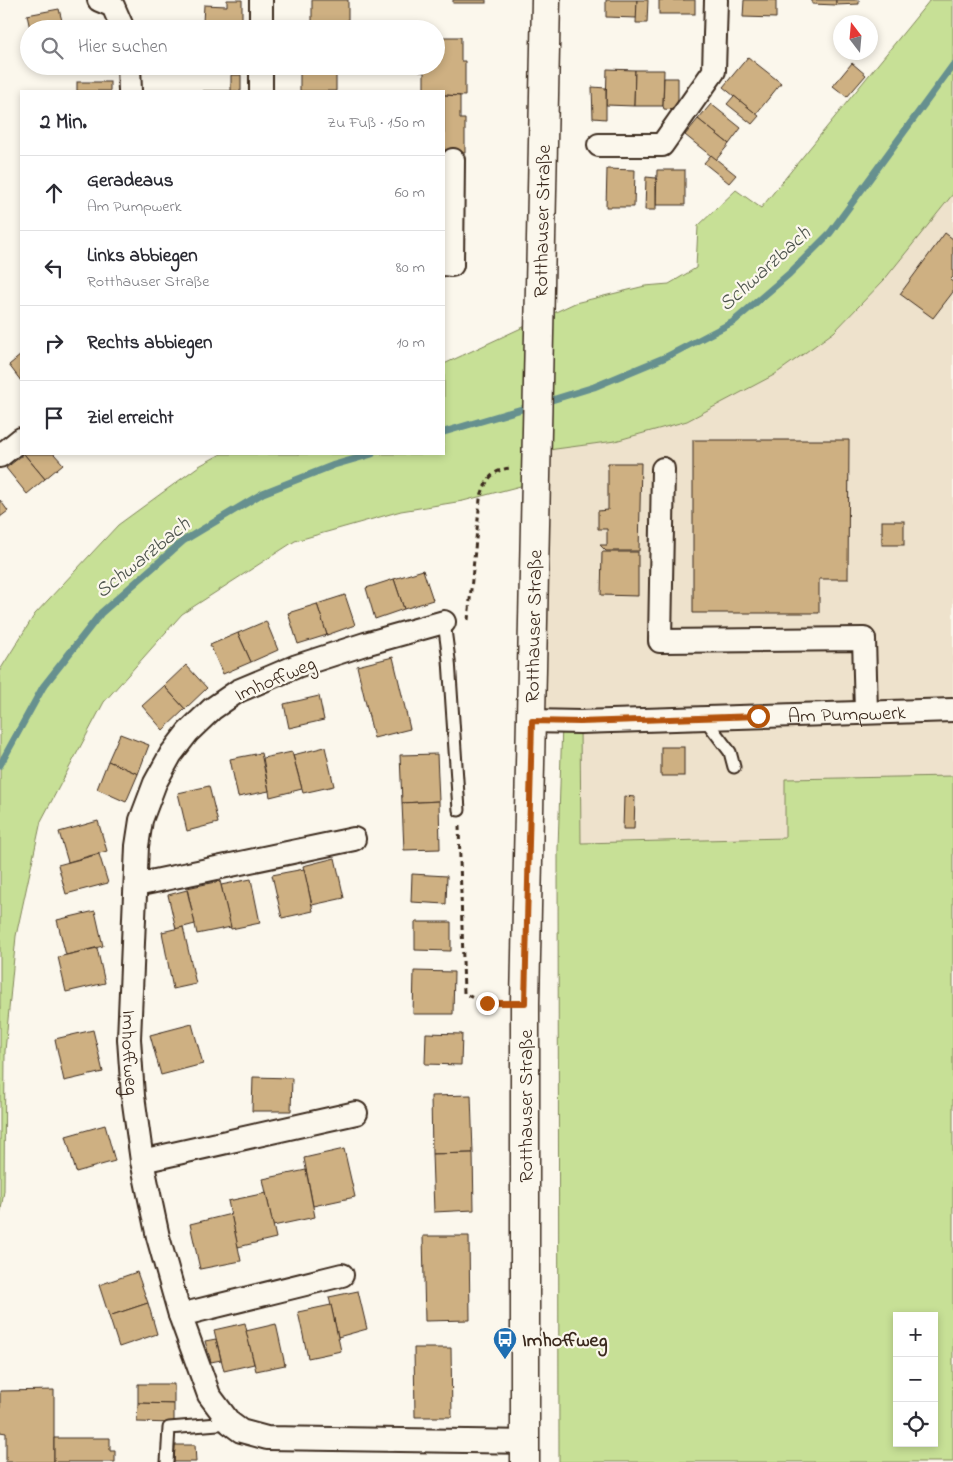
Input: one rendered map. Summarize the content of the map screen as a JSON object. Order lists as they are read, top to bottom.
{
  "streets": {
    "main road": ["Rotthauser Straße"],
    "street": ["Imhoffweg", "Am Pumpwerk"]
  },
  "crossings": [
    ["Rotthauser Straße", "Imhoffweg"],
    ["Rotthauser Straße", "Am Pumpwerk"]
  ],
  "water": ["Schwarzbach"],
  "places": {
    "bus stop": ["Imhoffweg"]
  },
  "north": "top",
  "page": {
    "search": "Hier suchen",
    "heading": ["2 Min.", "Zu Fuß · 150 m"],
    "list": [
      ["Geradeaus", "Am Pumpwerk", "60 m"],
      ["Links abbiegen", "Rotthauser Straße", "80 m"],
      ["Rechts abbiegen", "10 m"],
      "Ziel erreicht"
    ],
    "map_buttons": ["+", "−"]
  }
}
